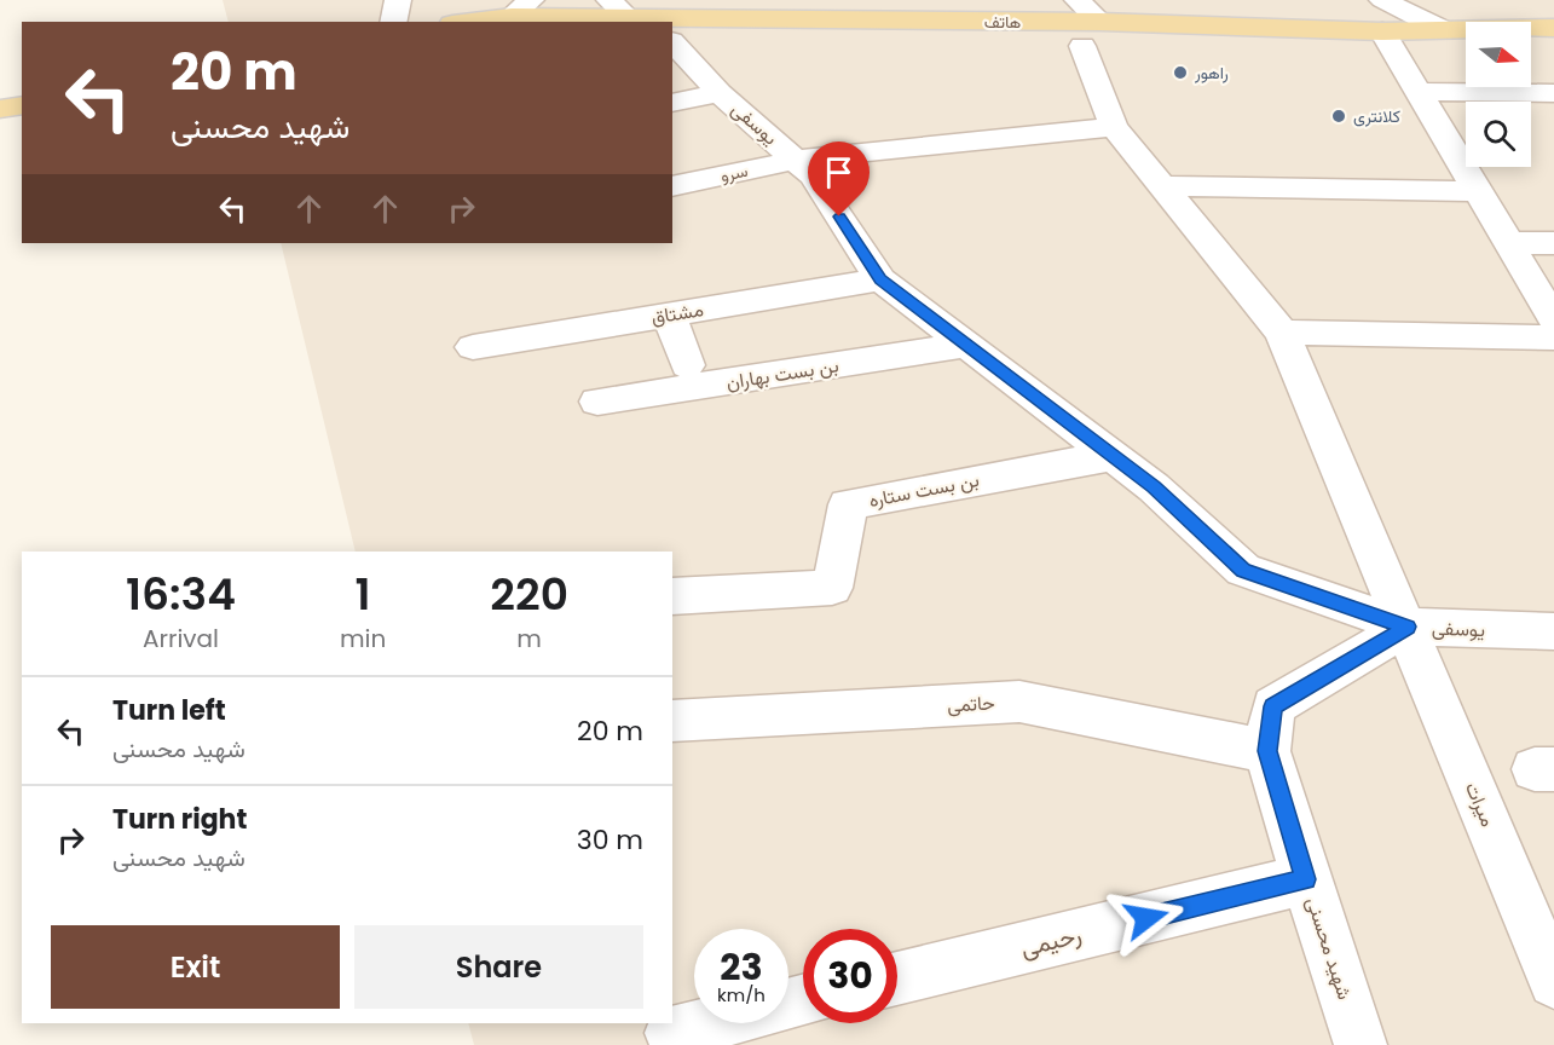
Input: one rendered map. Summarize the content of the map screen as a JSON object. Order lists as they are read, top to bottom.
{
  "streets": {
    "main road": ["هاتف"],
    "street": [
      "یوسفی",
      "سرو",
      "مشتاق",
      "بن بست بهاران",
      "بن بست ستاره",
      "حاتمی",
      "میرات",
      "رحیمی",
      "شهید محسنی"
    ]
  },
  "crossings": [
    ["هاتف", "یوسفی"],
    ["هاتف", "میرات"],
    ["یوسفی", "سرو"],
    ["یوسفی", "مشتاق"],
    ["یوسفی", "بن بست بهاران"],
    ["یوسفی", "بن بست ستاره"],
    ["یوسفی", "میرات"],
    ["یوسفی", "شهید محسنی"],
    ["سرو", "میرات"],
    ["حاتمی", "شهید محسنی"],
    ["میرات", "شهید محسنی"],
    ["رحیمی", "شهید محسنی"]
  ],
  "places": ["راهور", "کلانتری"],
  "north": "right",
  "page": {
    "turn": ["20 m", "شهید محسنی"],
    "eta": [
      "16:34",
      "Arrival",
      "1",
      "min",
      "220",
      "m"
    ],
    "list": [
      {
        "name": "Turn left",
        "note": "شهید محسنی",
        "value": "20 m"
      },
      {
        "name": "Turn right",
        "note": "شهید محسنی",
        "value": "30 m"
      }
    ],
    "buttons": ["Exit", "Share"],
    "speed": "23 km/h",
    "limit": "30"
  }
}
